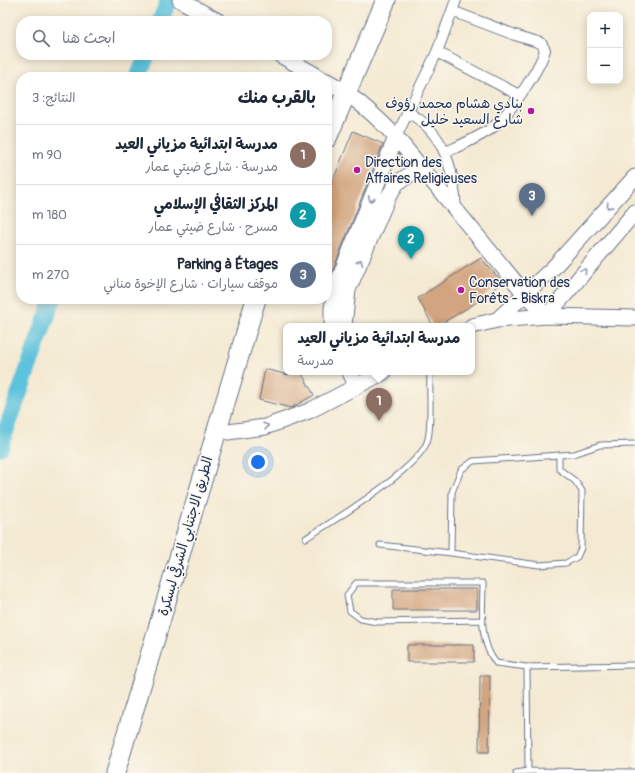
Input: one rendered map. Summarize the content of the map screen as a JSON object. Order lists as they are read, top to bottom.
{
  "streets": {
    "highway": ["الطريق الاجتنابي الشرقي لبسكرة"]
  },
  "places": ["بنادي هشام محمد رؤوف شارع السعيد خليل", "Direction des Affaires Religieuses", "Conservation des Forêts - Biskra"],
  "page": {
    "map_buttons": ["+", "−"],
    "search": "ابحث هنا",
    "heading": ["بالقرب منك", "النتائج: 3"],
    "list": [
      {
        "mark": "1",
        "name": "مدرسة ابتدائية مزياني العيد",
        "note": "مدرسة · شارع ضيتي عمار",
        "value": "90 m"
      },
      {
        "mark": "2",
        "name": "المركز الثقافي الإسلامي",
        "note": "مسرح · شارع ضيتي عمار",
        "value": "180 m"
      },
      {
        "mark": "3",
        "name": "Parking à Étages",
        "note": "موقف سيارات · شارع الإخوة مناني",
        "value": "270 m"
      }
    ],
    "pins": ["3", "2", "1"],
    "popup": ["مدرسة ابتدائية مزياني العيد", "مدرسة"]
  }
}
